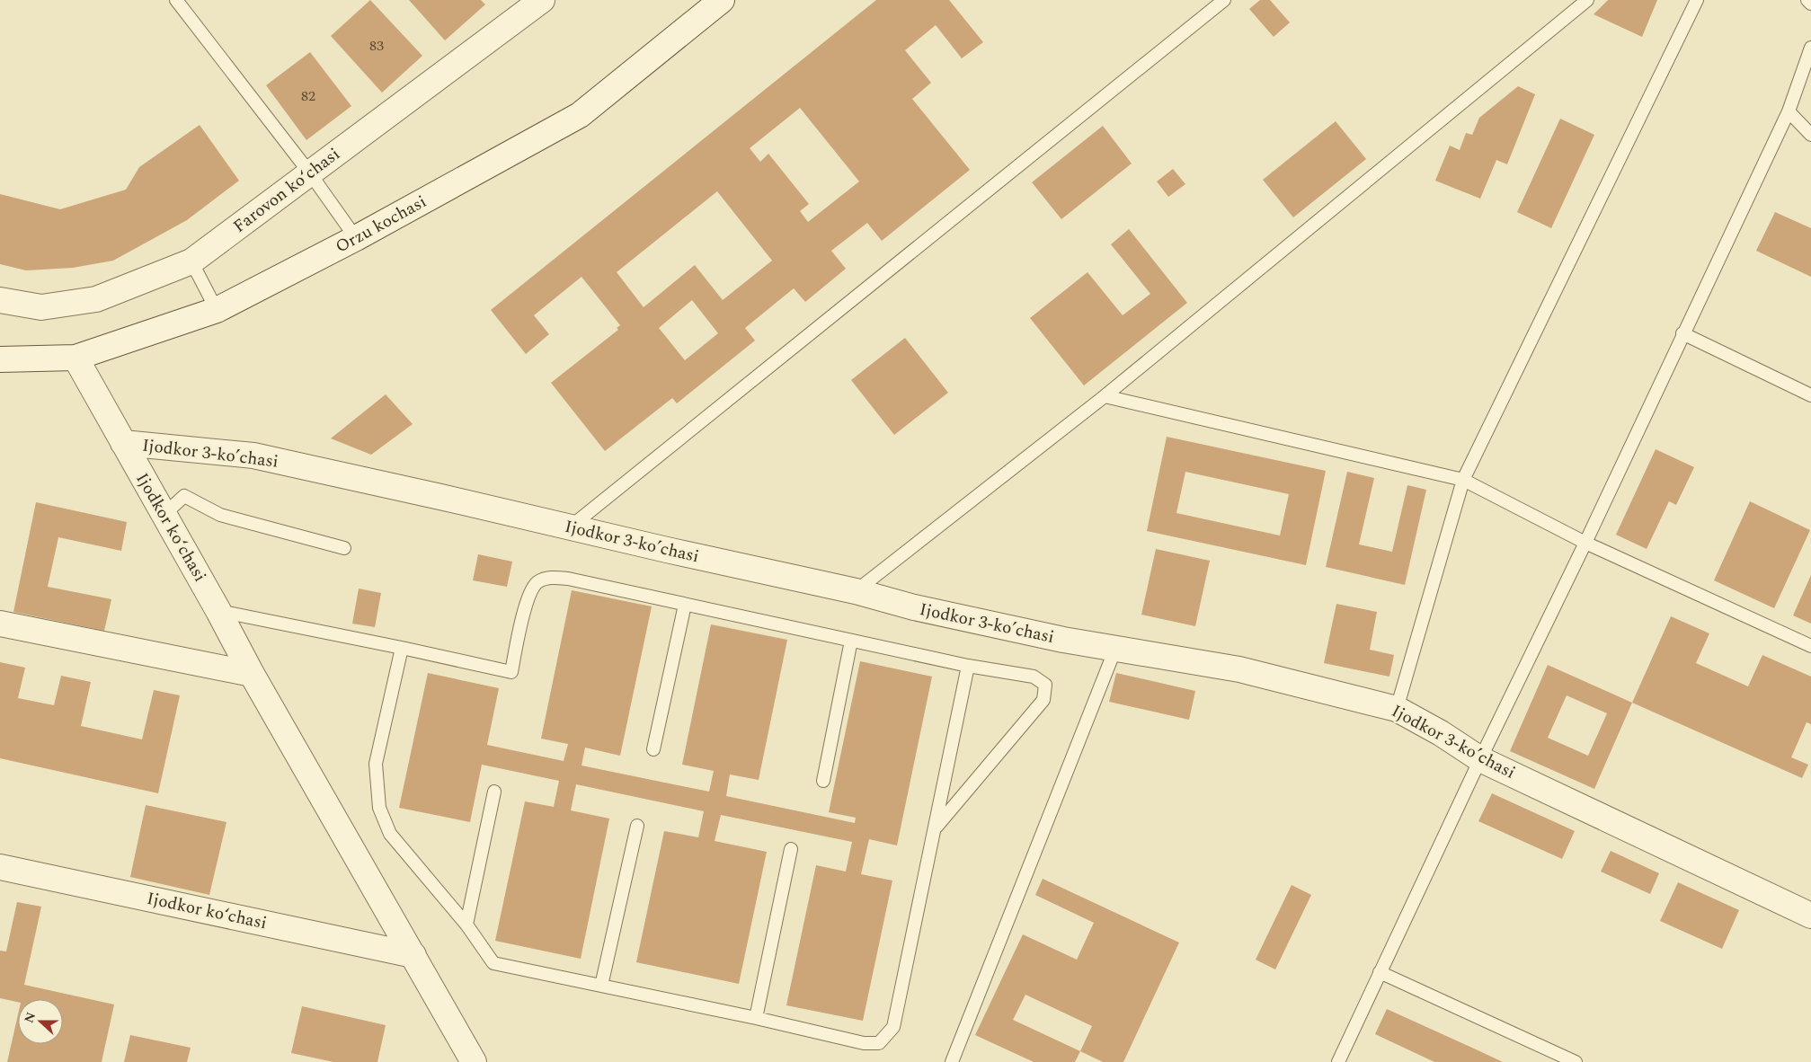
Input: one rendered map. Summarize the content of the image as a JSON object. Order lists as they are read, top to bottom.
{
  "streets": {
    "street": [
      "Farovon koʻchasi",
      "Orzu kochasi",
      "Ijodkor 3-koʼchasi",
      "Ijodkor koʻchasi"
    ]
  },
  "crossings": [
    ["Orzu kochasi", "Ijodkor koʻchasi"],
    ["Ijodkor 3-koʼchasi", "Ijodkor koʻchasi"]
  ],
  "house_numbers": ["83", "82"],
  "north": "left"
}
